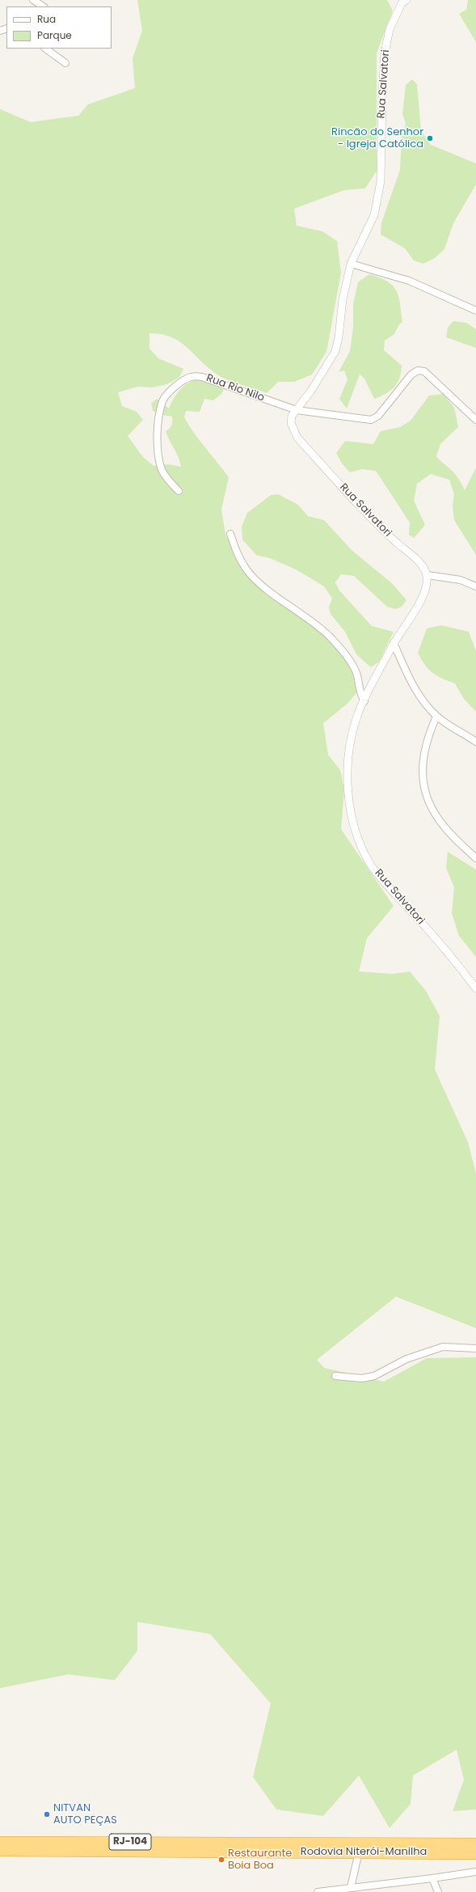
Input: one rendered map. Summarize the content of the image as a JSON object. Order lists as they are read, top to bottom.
{
  "streets": {
    "highway": ["RJ-104", "Rodovia Niterói-Manilha"],
    "street": ["Rua Salvatori", "Rua Rio Nilo"]
  },
  "crossings": [
    ["Rua Salvatori", "Rua Rio Nilo"]
  ],
  "places": ["Rincão do Senhor - Igreja Católica", "NITVAN AUTO PEÇAS", "Restaurante Boia Boa"],
  "legend": ["Rua", "Parque"]
}
